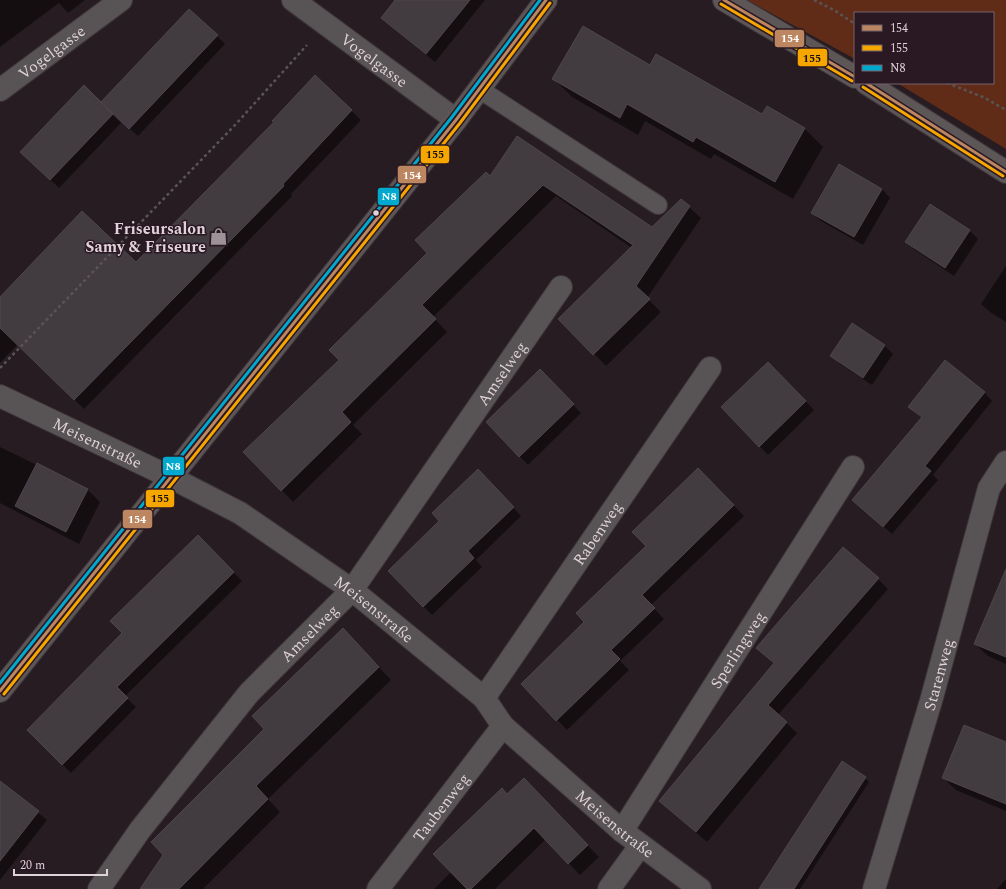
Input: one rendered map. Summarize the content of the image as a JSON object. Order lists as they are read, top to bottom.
{
  "streets": {
    "street": [
      "Vogelgasse",
      "Amselweg",
      "Meisenstraße",
      "Rabenweg",
      "Sperlingweg",
      "Starenweg",
      "Taubenweg"
    ]
  },
  "crossings": [
    ["Amselweg", "Meisenstraße"],
    ["Meisenstraße", "Rabenweg"],
    ["Meisenstraße", "Sperlingweg"],
    ["Meisenstraße", "Taubenweg"]
  ],
  "places": {
    "shop": ["Friseursalon Samy & Friseure"]
  },
  "lines": ["transit line 154", "transit line N8", "transit line 155"],
  "legend": ["154", "155", "N8"],
  "scale_bar": "20 m"
}
